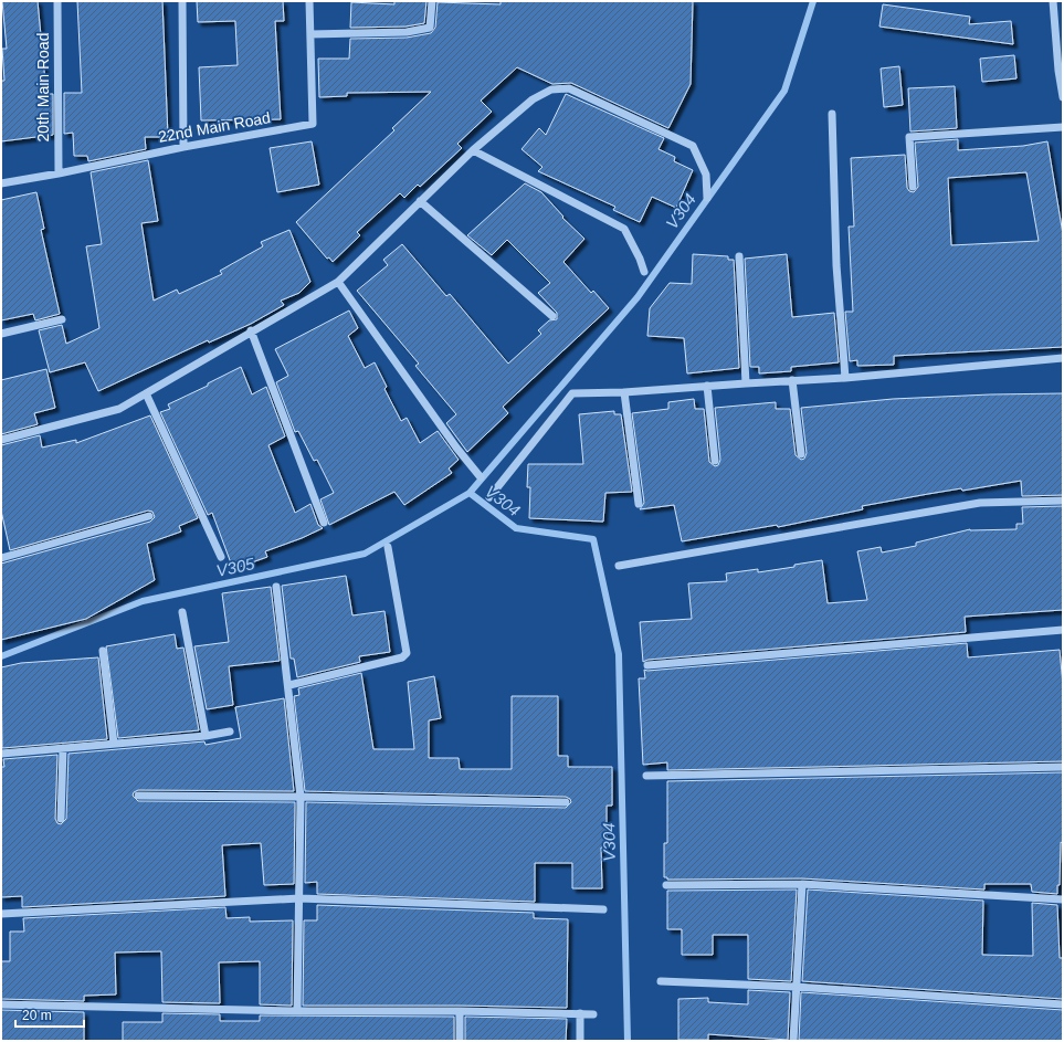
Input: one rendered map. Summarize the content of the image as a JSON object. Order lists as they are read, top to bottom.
{
  "streets": {
    "street": ["20th Main Road", "22nd Main Road"]
  },
  "crossings": [
    ["20th Main Road", "22nd Main Road"]
  ],
  "water": ["V304", "V305"],
  "scale_bar": "20 m"
}
